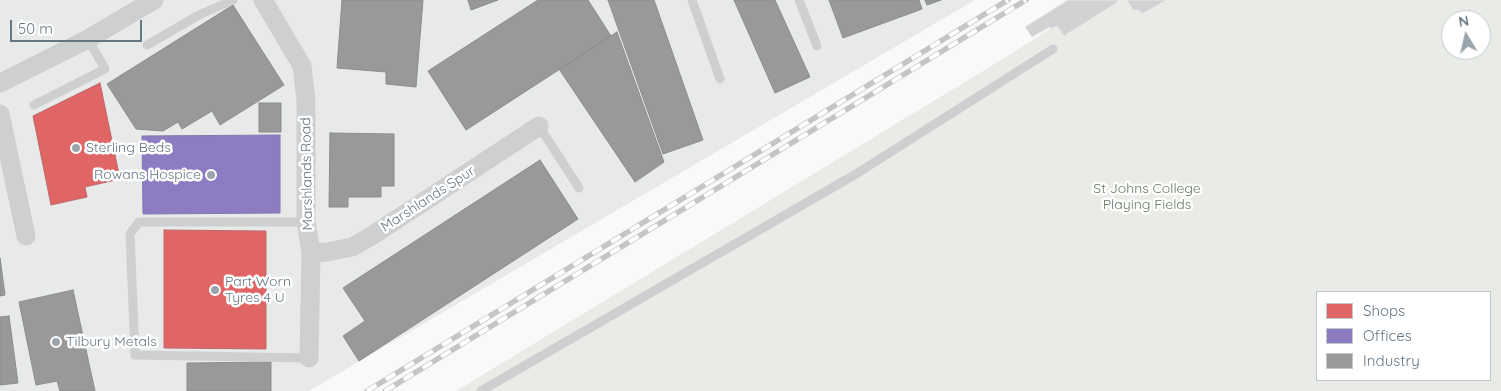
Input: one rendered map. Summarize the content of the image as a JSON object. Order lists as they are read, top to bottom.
{
  "streets": {
    "street": ["Marshlands Road", "Marshlands Spur"]
  },
  "crossings": [
    ["Marshlands Road", "Marshlands Spur"]
  ],
  "parks": ["St Johns College Playing Fields"],
  "places": [
    "Sterling Beds",
    "Rowans Hospice",
    "Part Worn Tyres 4 U",
    "Tilbury Metals"
  ],
  "legend": ["Shops", "Offices", "Industry"],
  "scale_bar": "50 m",
  "north": "top"
}
